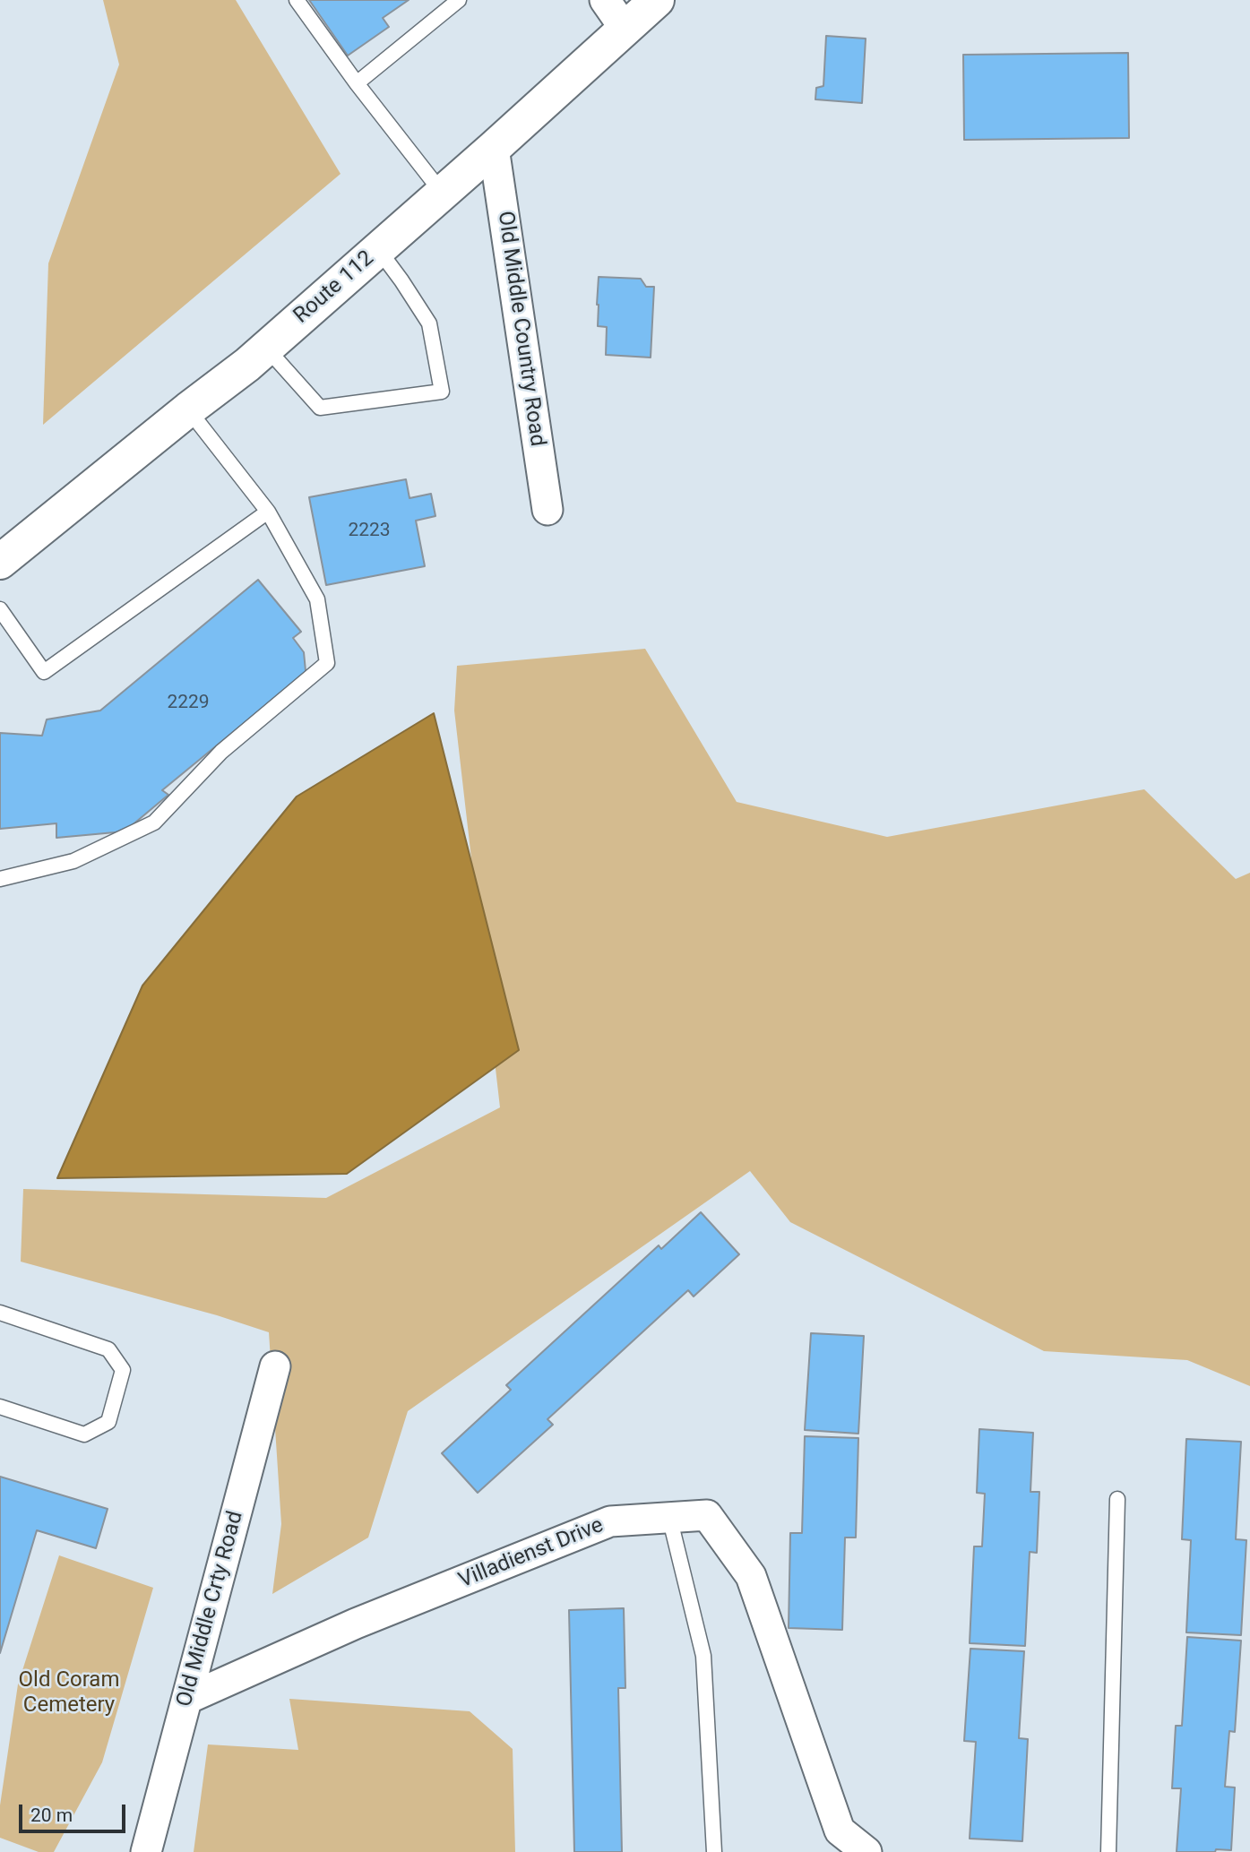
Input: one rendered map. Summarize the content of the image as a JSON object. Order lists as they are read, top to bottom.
{
  "streets": {
    "main road": ["Route 112"],
    "street": ["Old Middle Country Road", "Villadienst Drive", "Old Middle Crty Road"]
  },
  "crossings": [
    ["Route 112", "Old Middle Country Road"],
    ["Villadienst Drive", "Old Middle Crty Road"]
  ],
  "parks": ["Old Coram Cemetery"],
  "house_numbers": ["2223", "2229"],
  "scale_bar": "20 m"
}
